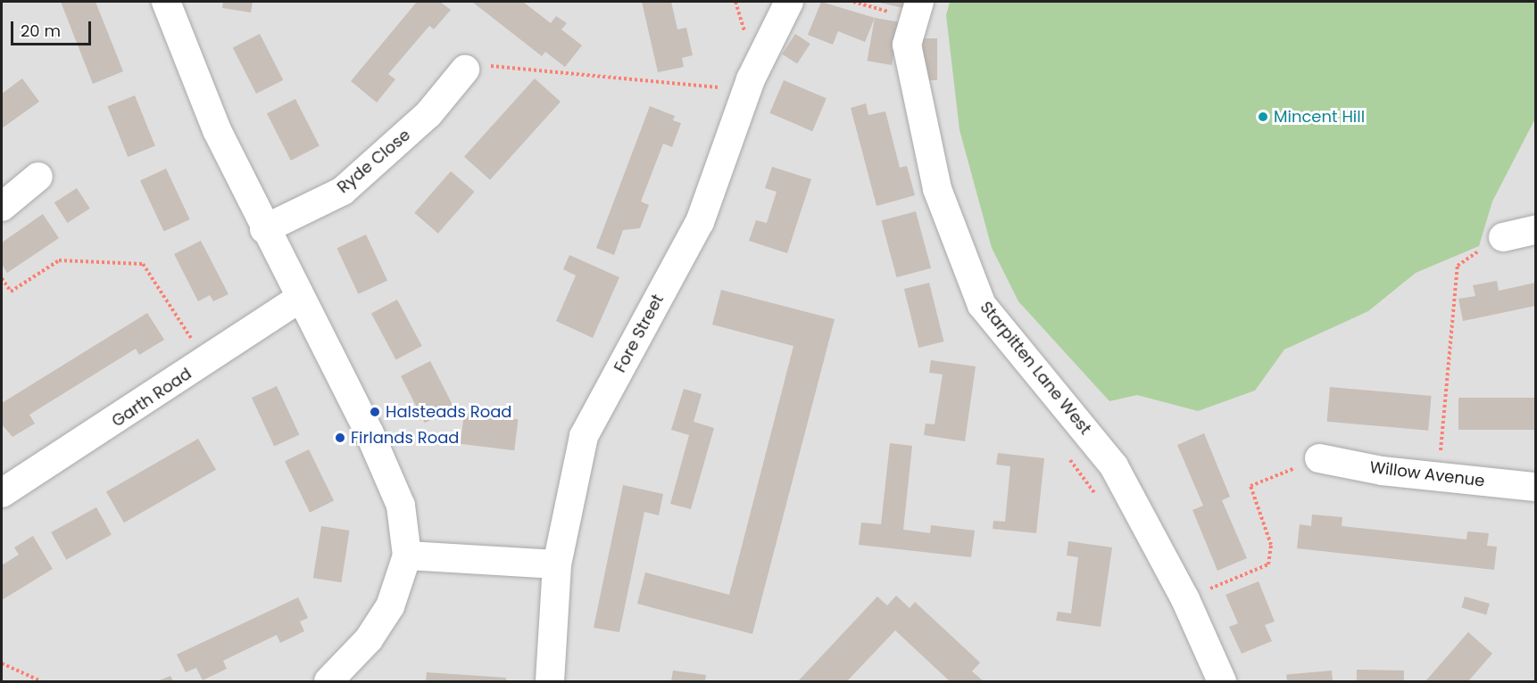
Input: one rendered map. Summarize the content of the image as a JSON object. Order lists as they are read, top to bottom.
{
  "streets": {
    "street": [
      "Ryde Close",
      "Fore Street",
      "Starpitten Lane West",
      "Garth Road",
      "Willow Avenue"
    ]
  },
  "places": ["Mincent Hill", "Halsteads Road", "Firlands Road"],
  "scale_bar": "20 m"
}
